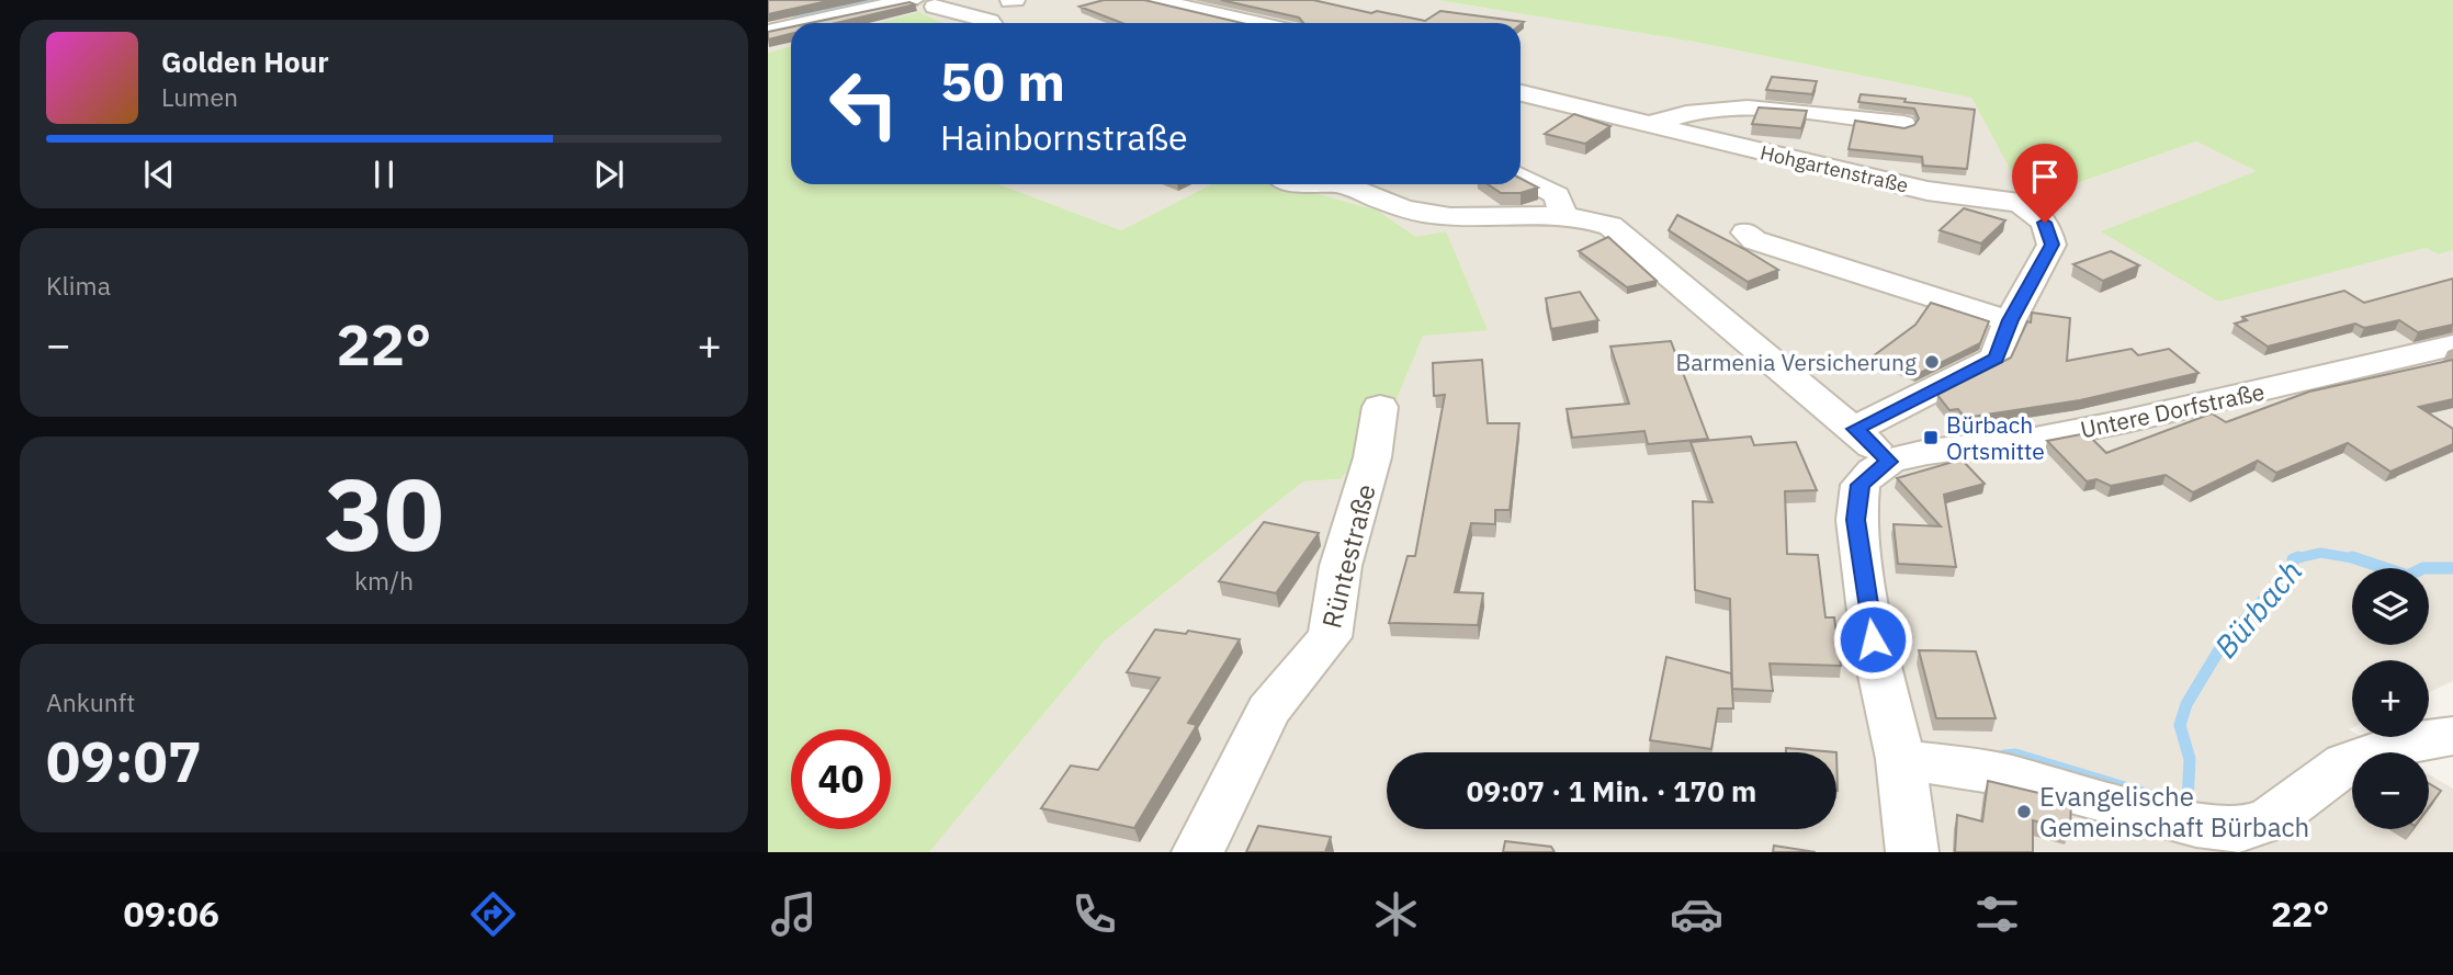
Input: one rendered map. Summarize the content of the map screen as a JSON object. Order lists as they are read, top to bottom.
{
  "streets": {
    "street": ["Hohgartenstraße", "Untere Dorfstraße", "Rüntestraße"]
  },
  "water": ["Bürbach"],
  "places": {
    "other": ["Barmenia Versicherung", "Evangelische Gemeinschaft Bürbach"],
    "transit": ["Bürbach Ortsmitte"]
  },
  "page": {
    "turn": ["50 m", "Hainbornstraße"],
    "song": ["Golden Hour", "Lumen"],
    "tile": [
      "Klima",
      ["30", "km/h"],
      ["Ankunft", "09:07"]
    ],
    "heat": ["−", "22°", "+"],
    "map_buttons": ["+", "−"],
    "limit": "40",
    "trip": "09:07 · 1 Min. · 170 m",
    "tabs": ["09:06", "22°"]
  }
}
